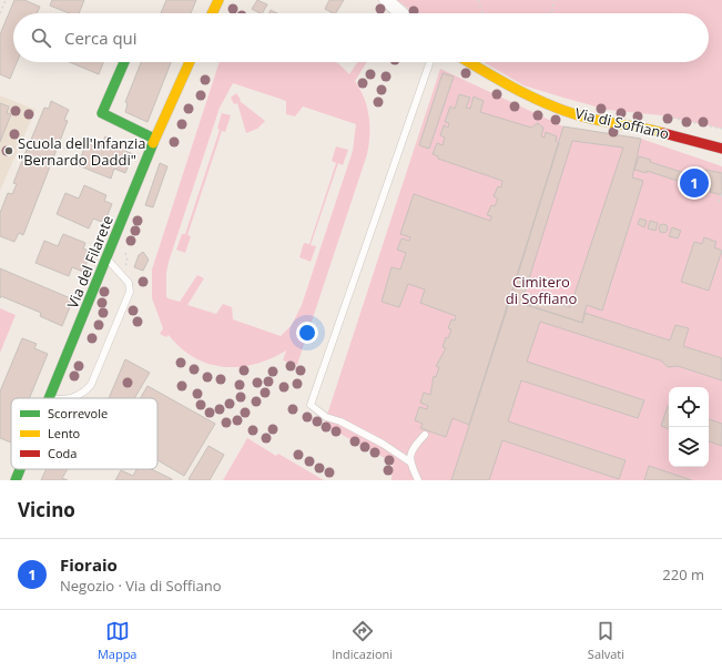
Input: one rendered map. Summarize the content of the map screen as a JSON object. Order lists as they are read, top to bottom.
{
  "streets": {
    "street": ["Via di Soffiano", "Via del Filarete"]
  },
  "parks": ["Cimitero di Soffiano"],
  "places": ["Scuola dell'Infanzia \"Bernardo Daddi\""],
  "legend": ["Scorrevole", "Lento", "Coda"],
  "page": {
    "search": "Cerca qui",
    "pins": "1",
    "heading": "Vicino",
    "list": [
      {
        "mark": "1",
        "name": "Fioraio",
        "note": "Negozio · Via di Soffiano",
        "value": "220 m"
      }
    ],
    "nav": ["Mappa", "Indicazioni", "Salvati"]
  }
}
